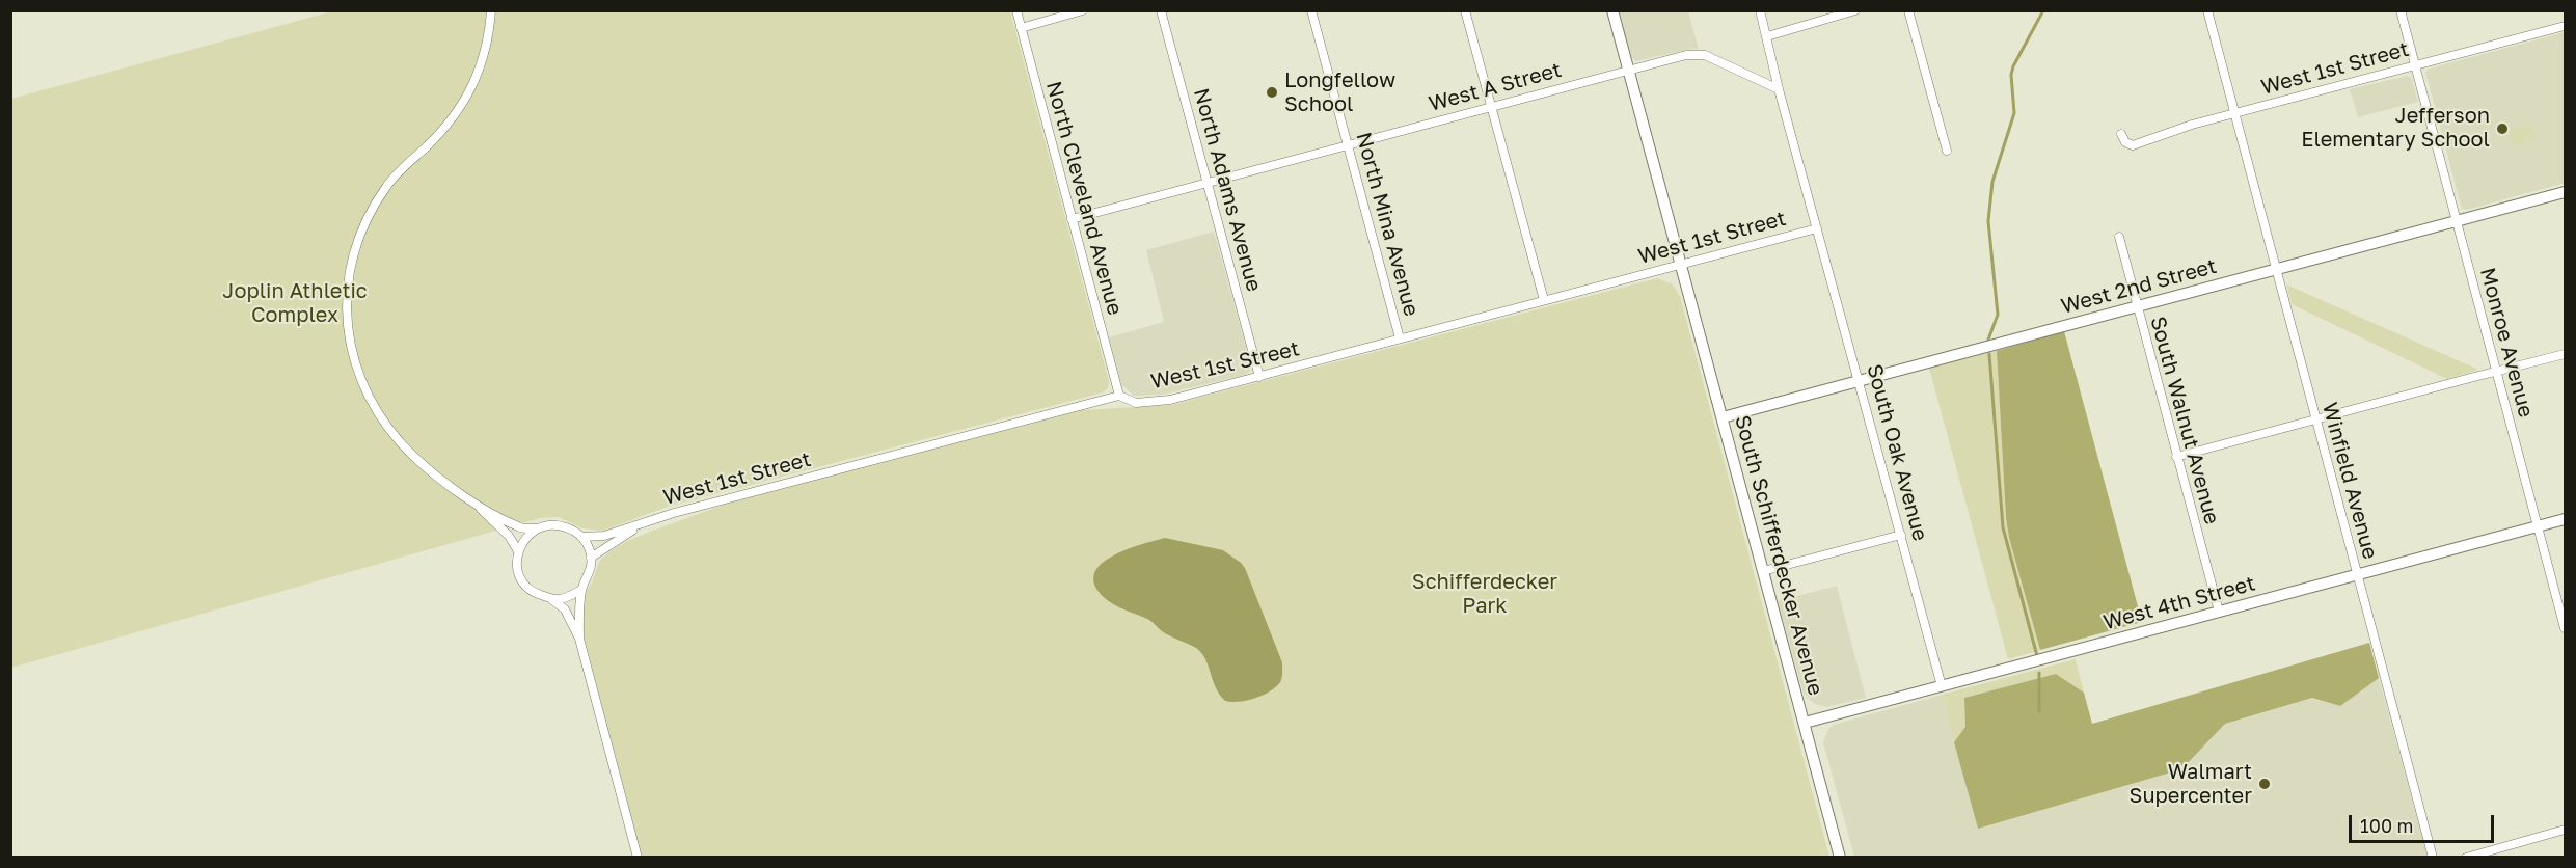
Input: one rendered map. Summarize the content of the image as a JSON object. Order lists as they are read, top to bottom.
{
  "streets": {
    "street": [
      "West 1st Street",
      "West A Street",
      "North Adams Avenue",
      "North Cleveland Avenue",
      "North Mina Avenue",
      "West 2nd Street",
      "Monroe Avenue",
      "South Walnut Avenue",
      "South Oak Avenue",
      "Winfield Avenue",
      "South Schifferdecker Avenue",
      "West 4th Street"
    ]
  },
  "crossings": [
    ["West 1st Street", "North Adams Avenue"],
    ["West 1st Street", "North Cleveland Avenue"],
    ["West 1st Street", "North Mina Avenue"],
    ["West 1st Street", "Monroe Avenue"],
    ["West 1st Street", "South Oak Avenue"],
    ["West 1st Street", "Winfield Avenue"],
    ["West 1st Street", "South Schifferdecker Avenue"],
    ["West A Street", "North Adams Avenue"],
    ["West A Street", "North Cleveland Avenue"],
    ["West A Street", "North Mina Avenue"],
    ["West A Street", "South Oak Avenue"],
    ["West A Street", "South Schifferdecker Avenue"],
    ["West 2nd Street", "Monroe Avenue"],
    ["West 2nd Street", "South Walnut Avenue"],
    ["West 2nd Street", "South Oak Avenue"],
    ["West 2nd Street", "Winfield Avenue"],
    ["West 2nd Street", "South Schifferdecker Avenue"],
    ["Monroe Avenue", "West 4th Street"],
    ["South Walnut Avenue", "West 4th Street"],
    ["South Oak Avenue", "West 4th Street"],
    ["Winfield Avenue", "West 4th Street"],
    ["South Schifferdecker Avenue", "West 4th Street"]
  ],
  "parks": ["Joplin Athletic Complex", "Schifferdecker Park"],
  "places": ["Longfellow School", "Jefferson Elementary School", "Walmart Supercenter"],
  "scale_bar": "100 m"
}
